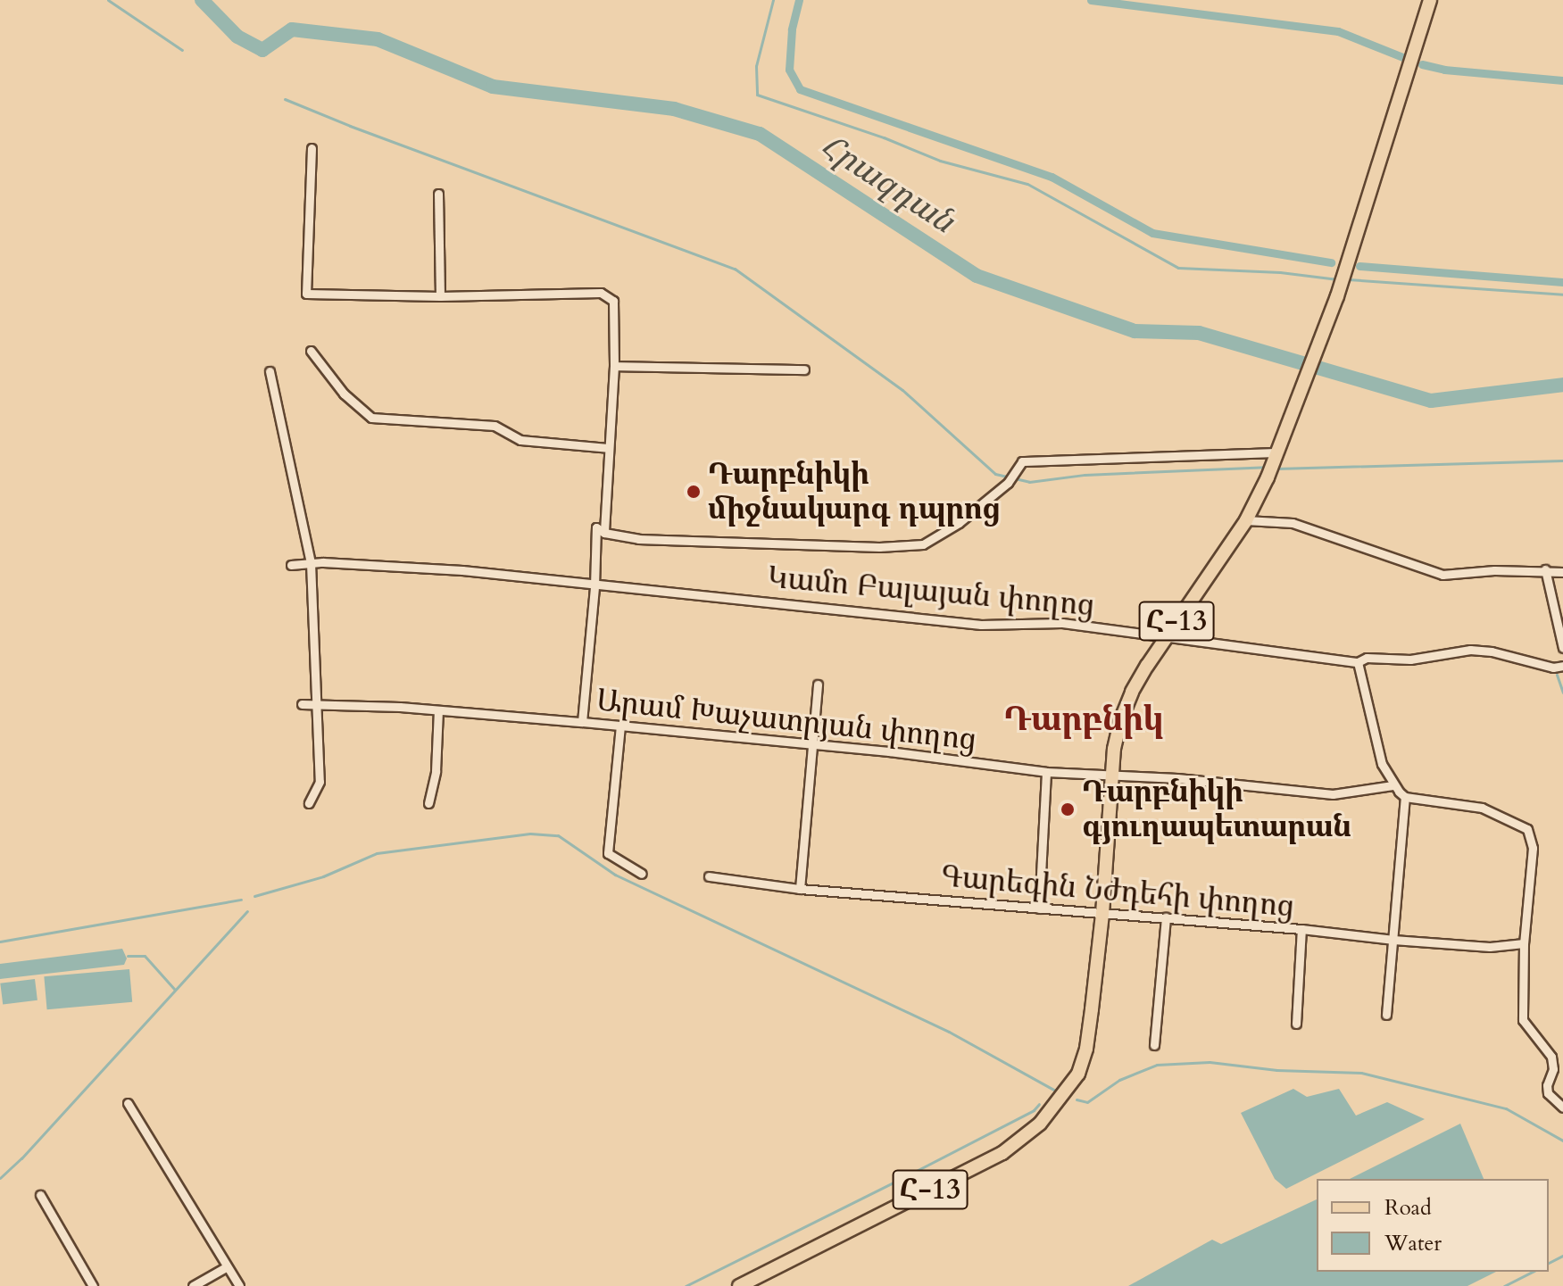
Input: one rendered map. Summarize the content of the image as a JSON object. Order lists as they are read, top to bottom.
{
  "streets": {
    "main road": ["Հ-13"],
    "street": ["Կամո Բալայան փողոց", "Արամ Խաչատրյան փողոց", "Գարեգին Նժդեհի փողոց"]
  },
  "crossings": [
    ["Կամո Բալայան փողոց", "Հ-13"],
    ["Հ-13", "Արամ Խաչատրյան փողոց"],
    ["Հ-13", "Գարեգին Նժդեհի փողոց"]
  ],
  "districts": ["Դարբնիկ"],
  "water": ["Հրազդան"],
  "places": ["Դարբնիկի միջնակարգ դպրոց", "Դարբնիկի գյուղապետարան"],
  "legend": ["Road", "Water"]
}
